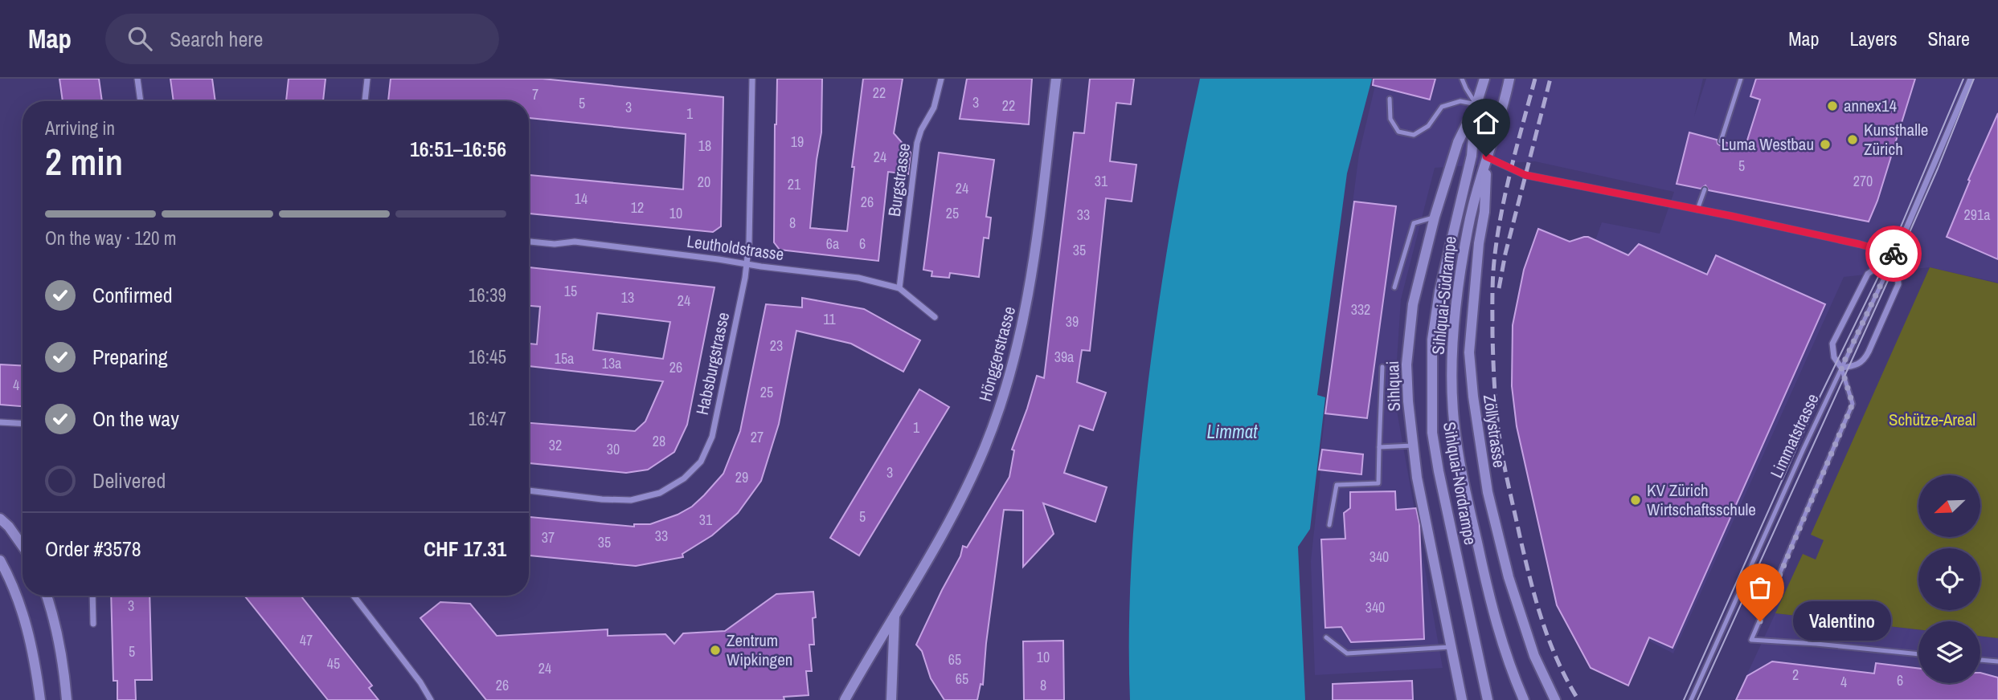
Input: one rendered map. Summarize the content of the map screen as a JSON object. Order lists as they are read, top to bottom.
{
  "streets": {
    "street": [
      "Burgstrasse",
      "Leutholdstrasse",
      "Sihlquai-Südrampe",
      "Hönggerstrasse",
      "Habsburgstrasse",
      "Sihlquai",
      "Zöllystrasse",
      "Limmatstrasse",
      "Sihlquai-Nordrampe"
    ]
  },
  "crossings": [
    ["Burgstrasse", "Leutholdstrasse"],
    ["Leutholdstrasse", "Habsburgstrasse"],
    ["Sihlquai-Südrampe", "Zöllystrasse"],
    ["Sihlquai", "Sihlquai-Nordrampe"]
  ],
  "water": ["Limmat"],
  "parks": ["Schütze-Areal"],
  "places": [
    "annex14",
    "Kunsthalle Zürich",
    "Luma Westbau",
    "KV Zürich Wirtschaftsschule",
    "Valentino",
    "Zentrum Wipkingen"
  ],
  "house_numbers": [
    "22",
    "7",
    "3",
    "5",
    "22",
    "3",
    "1",
    "19",
    "18",
    "24",
    "5",
    "31",
    "270",
    "20",
    "21",
    "24",
    "14",
    "26",
    "12",
    "10",
    "25",
    "33",
    "291a",
    "8",
    "6a",
    "6",
    "35",
    "15",
    "13",
    "24",
    "332",
    "11",
    "39",
    "23",
    "39a",
    "15a",
    "13a",
    "26",
    "4",
    "25",
    "1",
    "27",
    "28",
    "32",
    "30",
    "3",
    "29",
    "5",
    "31",
    "33",
    "37",
    "35",
    "340",
    "3",
    "340",
    "47",
    "5",
    "10",
    "65",
    "45",
    "24",
    "2",
    "65",
    "6",
    "4",
    "26",
    "8"
  ],
  "north": "bottom left",
  "page": {
    "header": "Map",
    "search": "Search here",
    "nav": ["Map", "Layers", "Share"],
    "heading": ["2 min", "Arriving in", "16:51–16:56"],
    "panel": ["Order #3578", "CHF 17.31"],
    "bar": "On the way · 120 m",
    "list": [
      ["Confirmed", "16:39"],
      ["Preparing", "16:45"],
      ["On the way", "16:47"],
      "Delivered"
    ],
    "bubble": "Valentino"
  }
}
